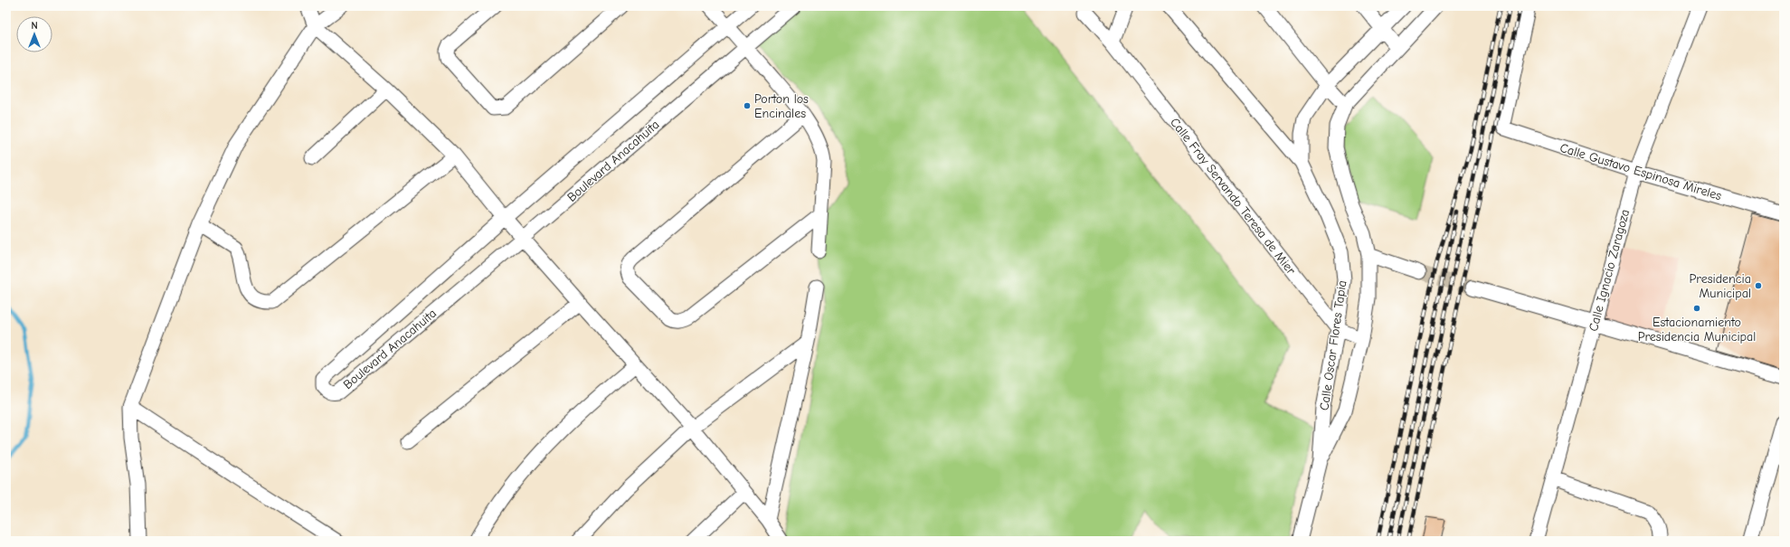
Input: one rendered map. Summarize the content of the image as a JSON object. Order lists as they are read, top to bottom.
{
  "streets": {
    "street": [
      "Boulevard Anacahuita",
      "Calle Gustavo Espinosa Mireles",
      "Calle Fray Servando Teresa de Mier",
      "Calle Ignacio Zaragoza",
      "Calle Oscar Flores Tapia"
    ]
  },
  "crossings": [
    ["Calle Gustavo Espinosa Mireles", "Calle Ignacio Zaragoza"],
    ["Calle Fray Servando Teresa de Mier", "Calle Oscar Flores Tapia"]
  ],
  "places": ["Porton los Encinales", "Presidencia Municipal", "Estacionamiento Presidencia Municipal"],
  "north": "top"
}
